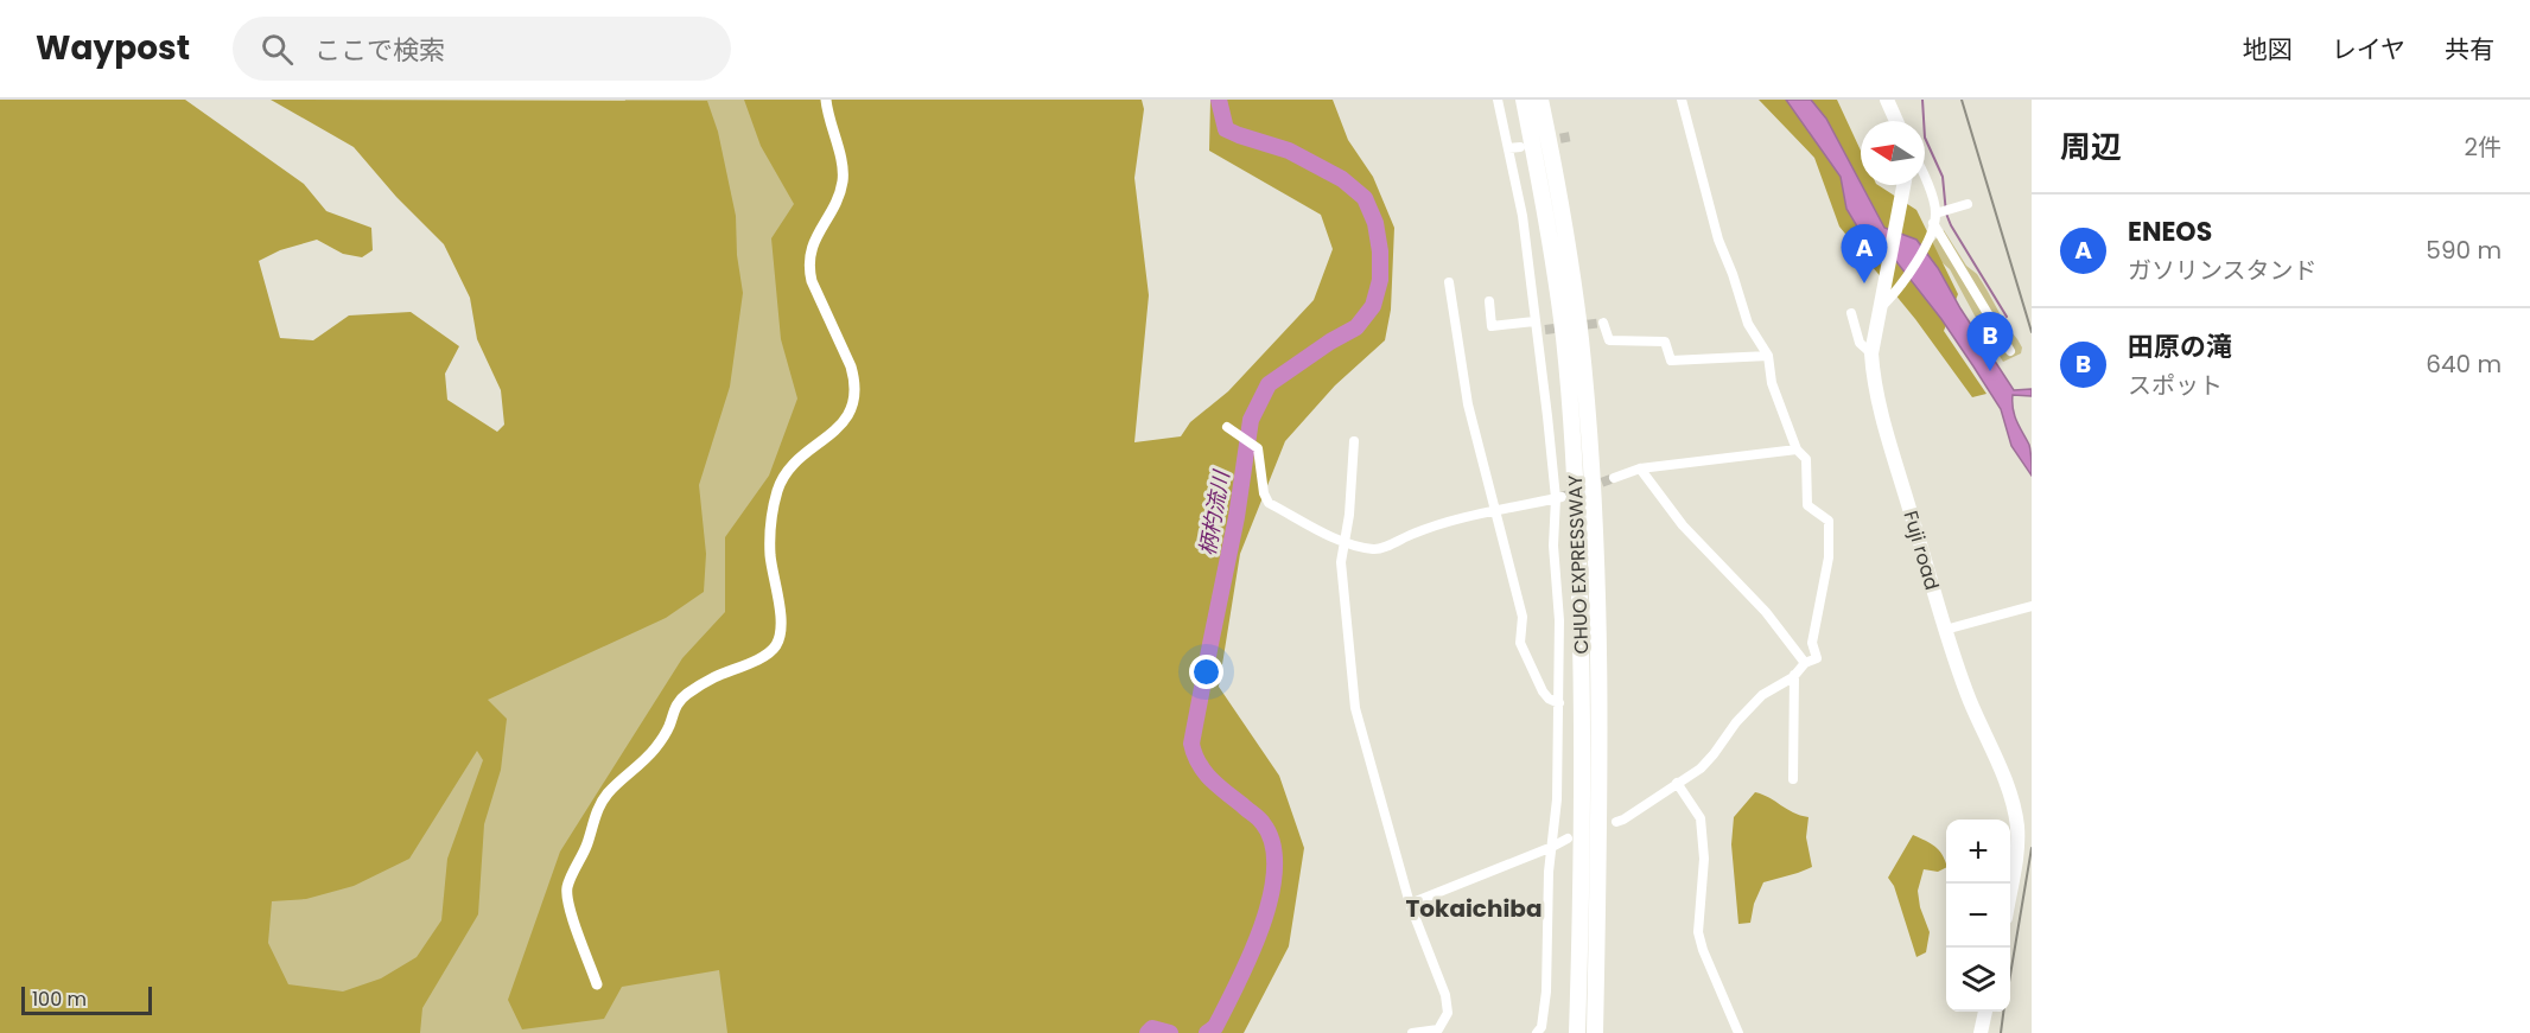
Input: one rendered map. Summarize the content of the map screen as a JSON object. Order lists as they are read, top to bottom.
{
  "streets": {
    "highway": ["Fuji road", "CHUO EXPRESSWAY"]
  },
  "districts": ["Tokaichiba"],
  "water": ["柄杓流川"],
  "scale_bar": "100 m",
  "north": "left",
  "page": {
    "header": "Waypost",
    "search": "ここで検索",
    "nav": ["地図", "レイヤ", "共有"],
    "heading": ["周辺", "2件"],
    "list": [
      {
        "mark": "A",
        "name": "ENEOS",
        "note": "ガソリンスタンド",
        "value": "590 m"
      },
      {
        "mark": "B",
        "name": "田原の滝",
        "note": "スポット",
        "value": "640 m"
      }
    ],
    "pins": ["A", "B"],
    "map_buttons": ["+", "−"],
    "scale": "100 m"
  }
}
